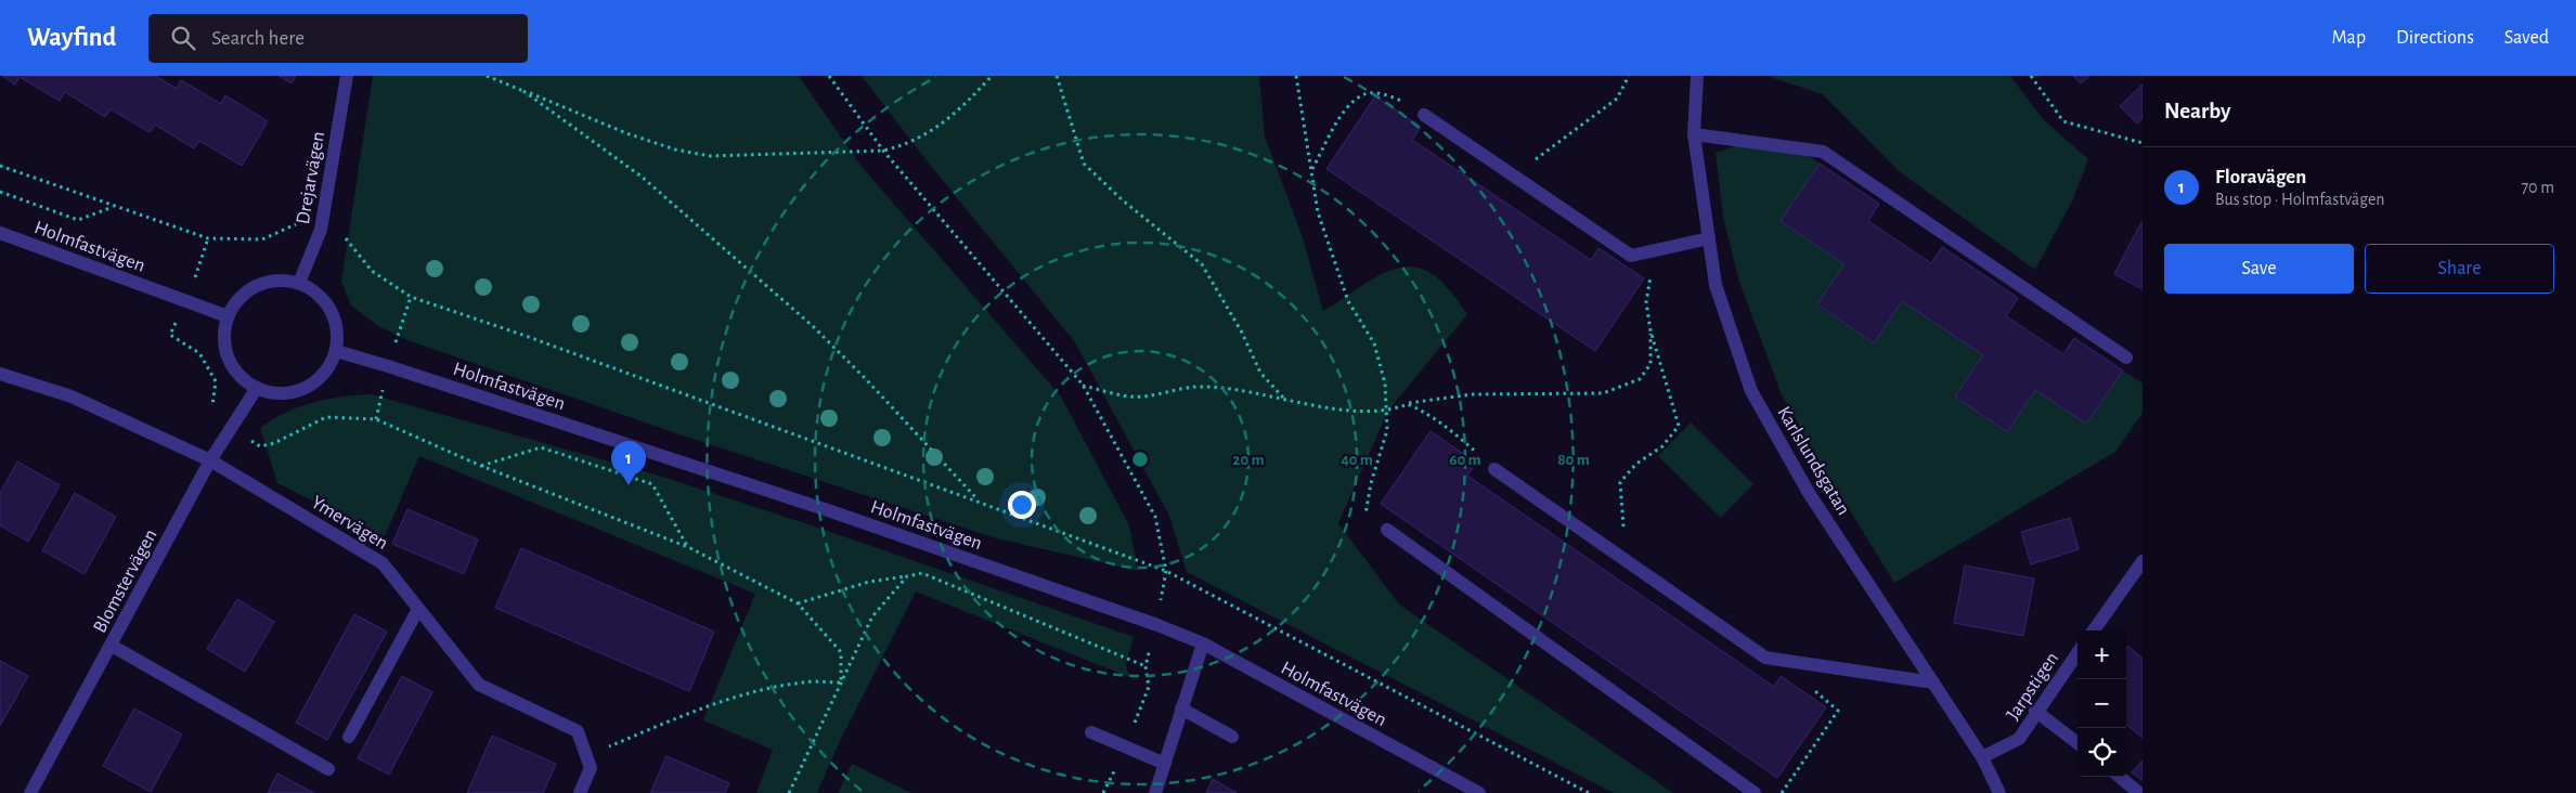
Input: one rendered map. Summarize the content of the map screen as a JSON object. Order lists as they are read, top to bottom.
{
  "streets": {
    "street": [
      "Drejarvägen",
      "Holmfastvägen",
      "Karlslundsgatan",
      "Ymervägen",
      "Blomstervägen",
      "Jarpstigen"
    ]
  },
  "crossings": [
    ["Drejarvägen", "Holmfastvägen"],
    ["Drejarvägen", "Blomstervägen"],
    ["Holmfastvägen", "Blomstervägen"],
    ["Karlslundsgatan", "Jarpstigen"],
    ["Ymervägen", "Blomstervägen"]
  ],
  "page": {
    "header": "Wayfind",
    "search": "Search here",
    "nav": ["Map", "Directions", "Saved"],
    "heading": "Nearby",
    "list": [
      {
        "mark": "1",
        "name": "Floravägen",
        "note": "Bus stop · Holmfastvägen",
        "value": "70 m"
      }
    ],
    "buttons": ["Save", "Share"],
    "pins": "1",
    "map_buttons": ["+", "−"]
  },
  "rings": [
    "20 m",
    "40 m",
    "60 m",
    "80 m"
  ]
}
